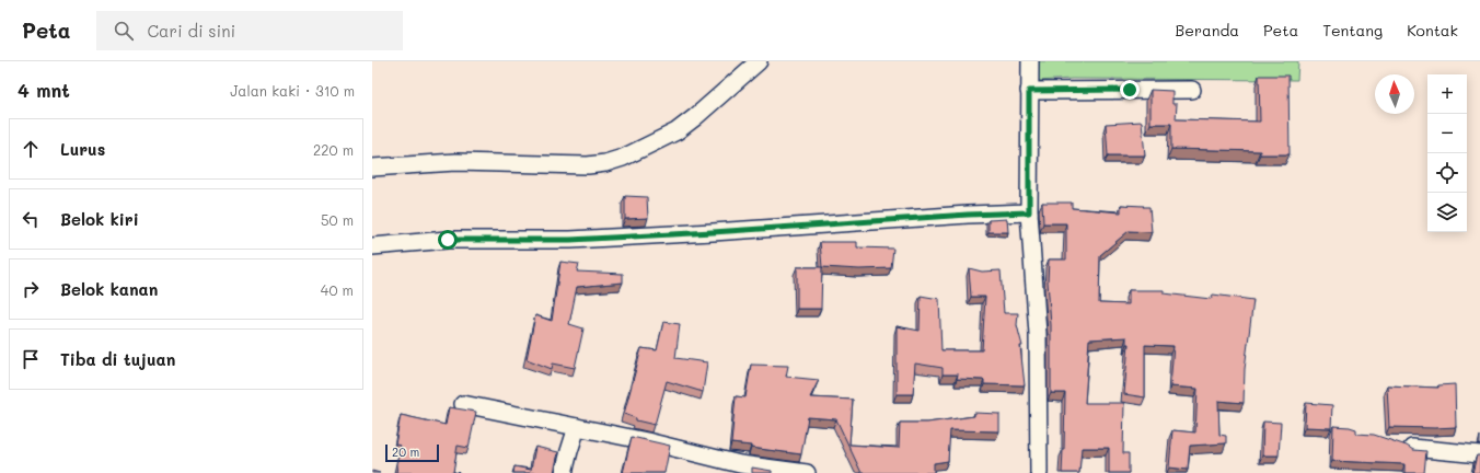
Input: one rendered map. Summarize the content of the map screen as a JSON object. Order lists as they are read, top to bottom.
{
  "scale_bar": "20 m",
  "north": "top",
  "page": {
    "header": "Peta",
    "search": "Cari di sini",
    "nav": [
      "Beranda",
      "Peta",
      "Tentang",
      "Kontak"
    ],
    "heading": ["4 mnt", "Jalan kaki · 310 m"],
    "map_buttons": ["+", "−"],
    "list": [
      ["Lurus", "220 m"],
      ["Belok kiri", "50 m"],
      ["Belok kanan", "40 m"],
      "Tiba di tujuan"
    ],
    "scale": "20 m"
  }
}
